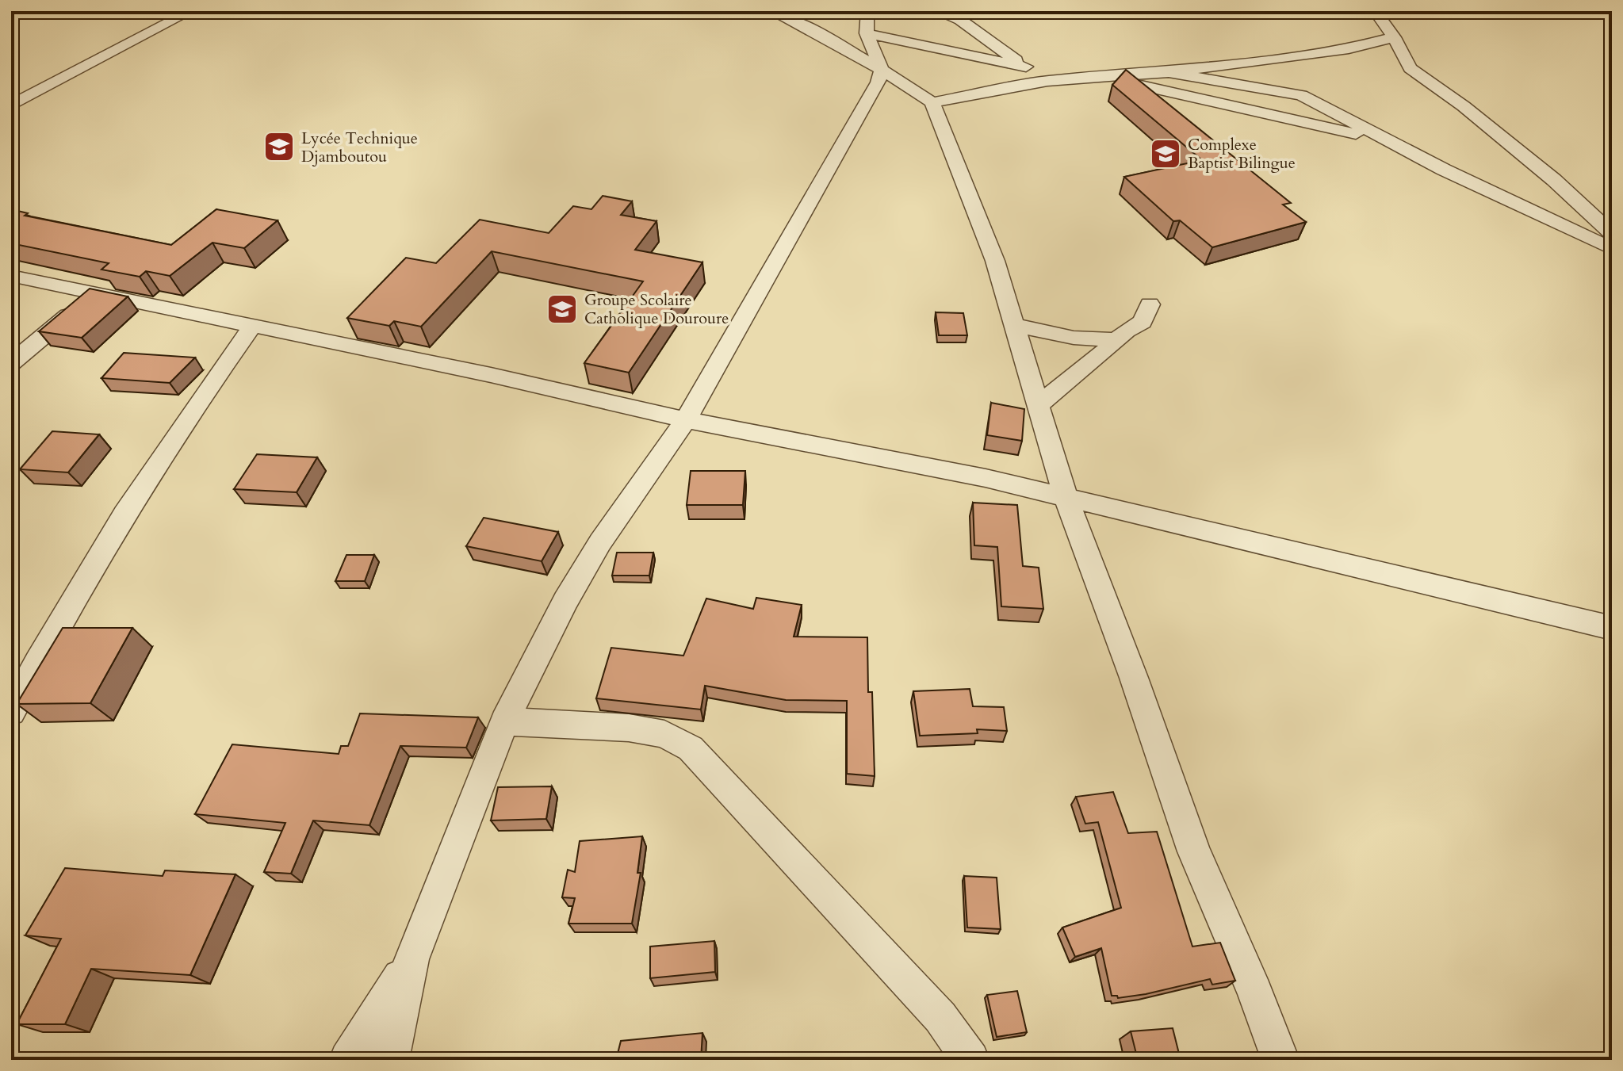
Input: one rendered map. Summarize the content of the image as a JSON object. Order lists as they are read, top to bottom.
{
  "places": {
    "school or university": ["Lycée Technique Djamboutou", "Complexe Baptist Bilingue", "Groupe Scolaire Catholique Douroure"]
  }
}
